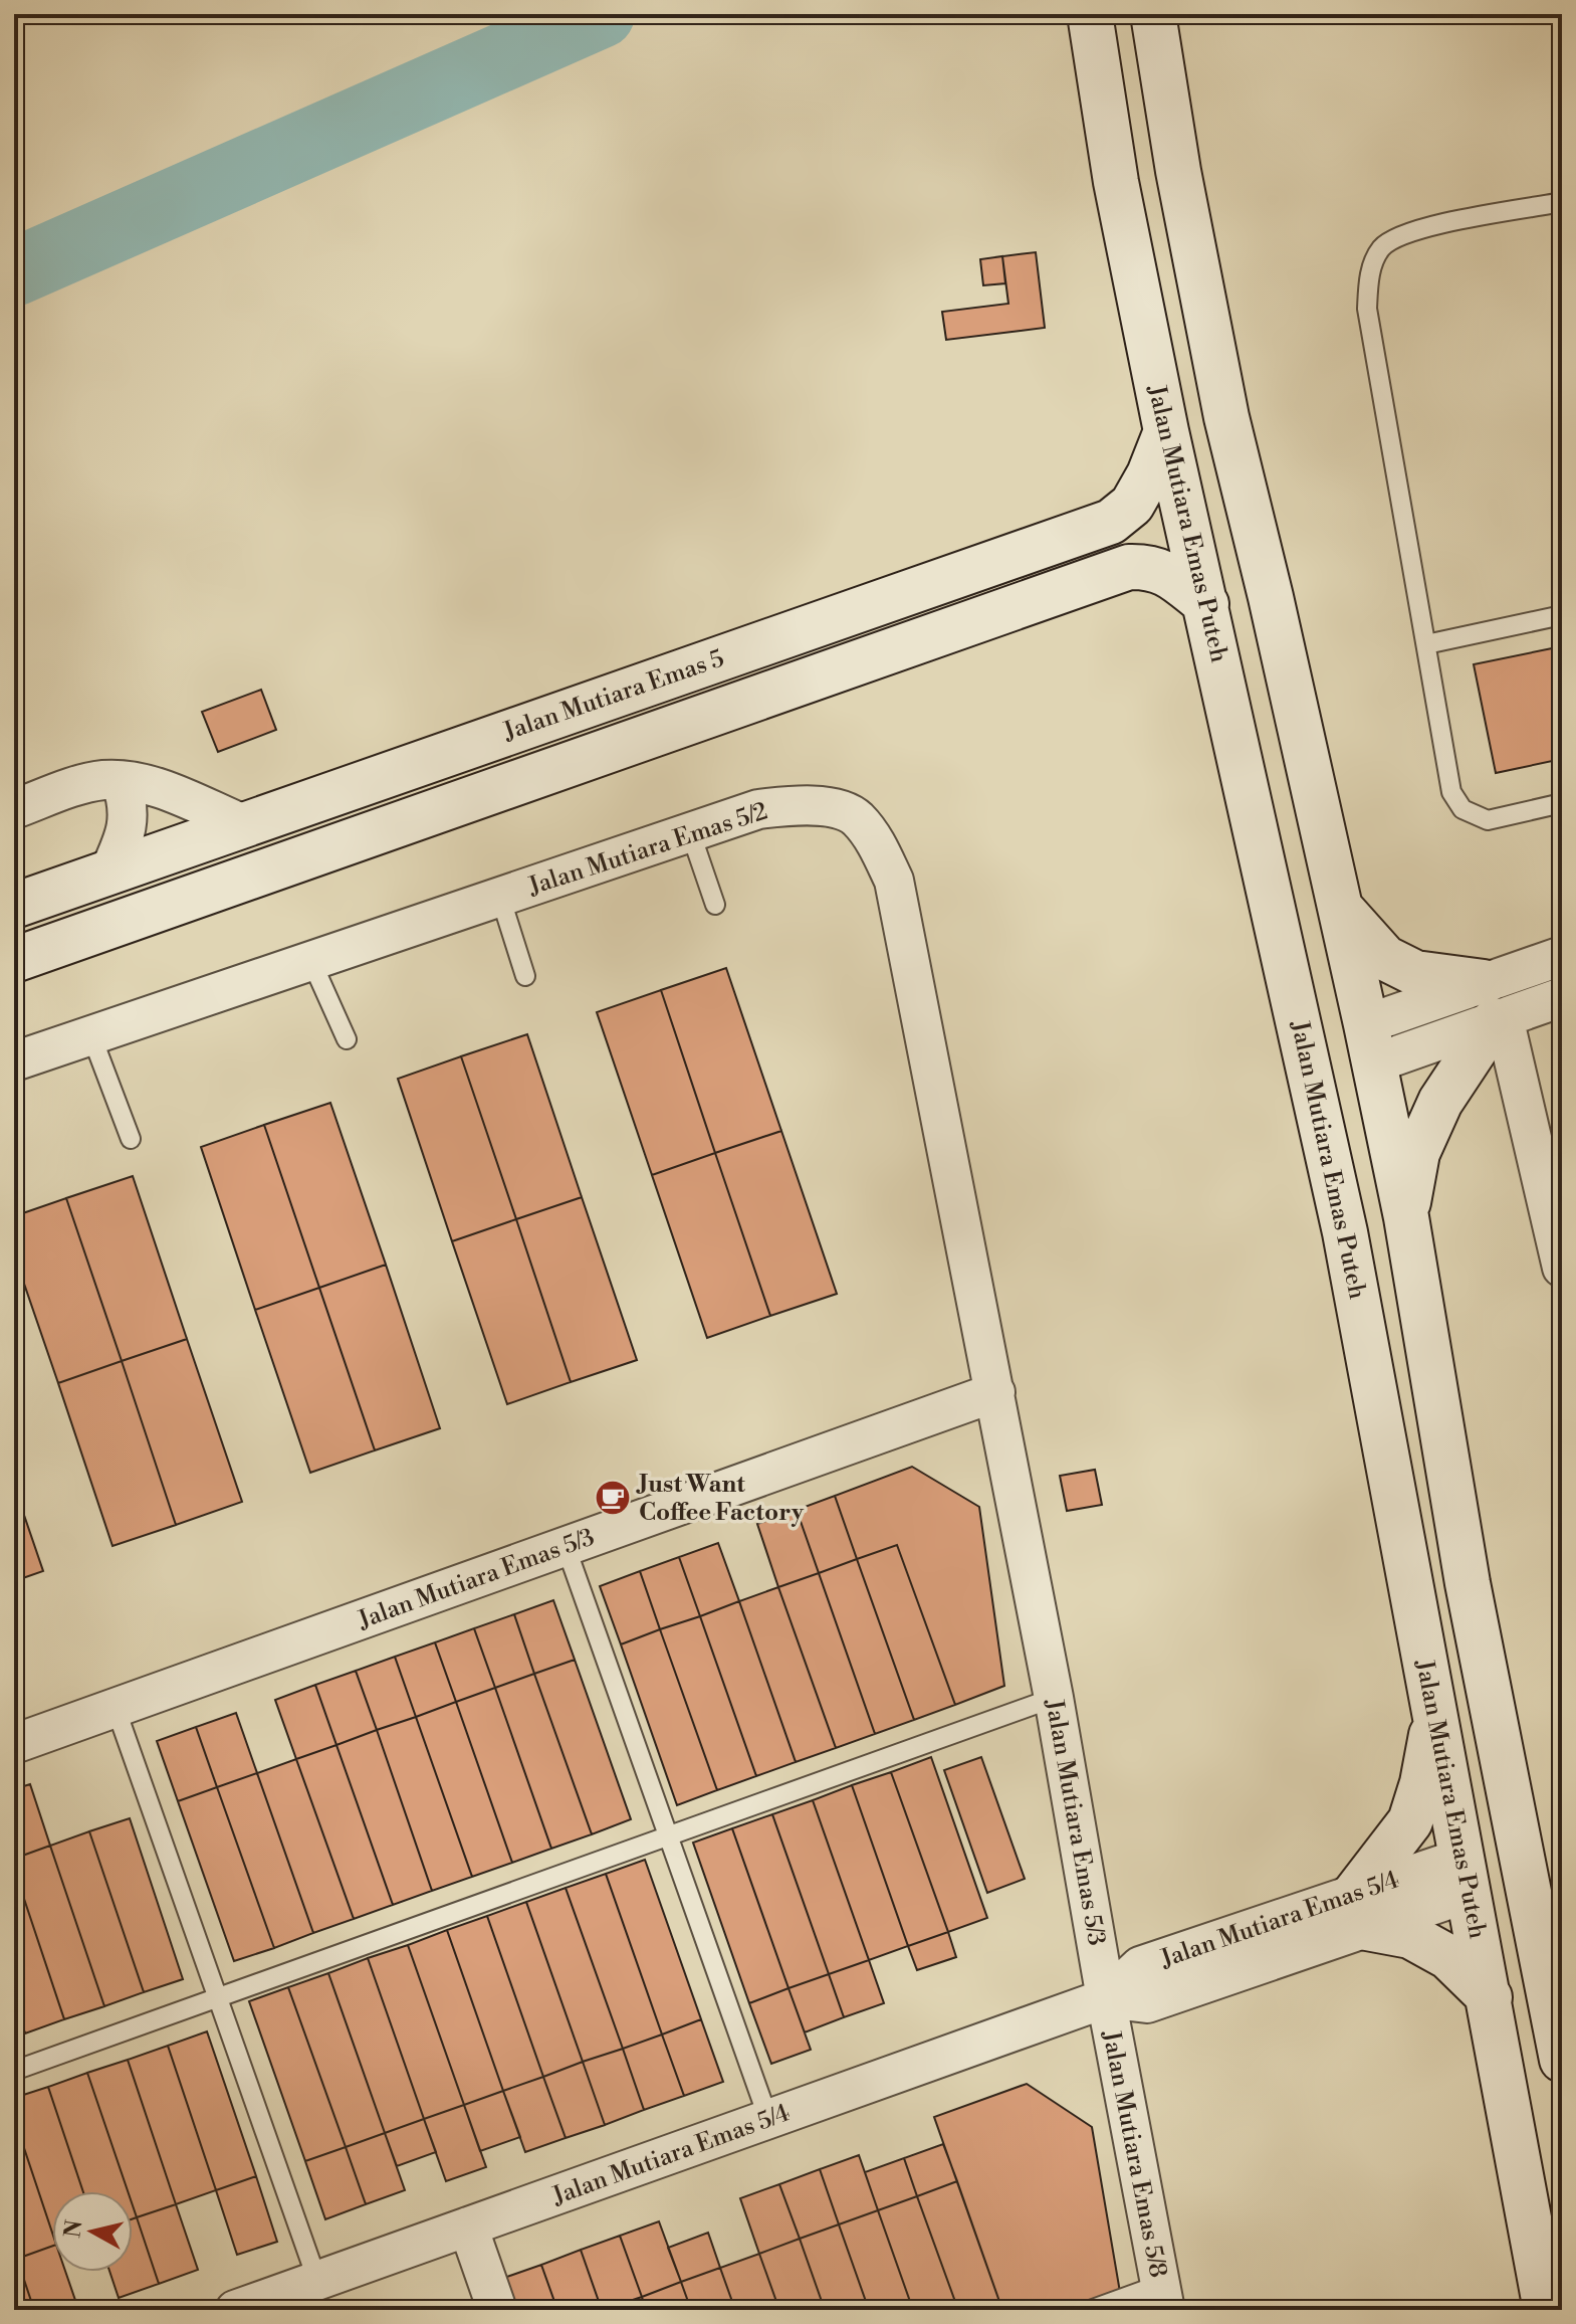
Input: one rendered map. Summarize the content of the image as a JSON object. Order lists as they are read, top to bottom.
{
  "streets": {
    "street": [
      "Jalan Mutiara Emas Puteh",
      "Jalan Mutiara Emas 5",
      "Jalan Mutiara Emas 5/2",
      "Jalan Mutiara Emas 5/3",
      "Jalan Mutiara Emas 5/4",
      "Jalan Mutiara Emas 5/8"
    ]
  },
  "crossings": [
    ["Jalan Mutiara Emas Puteh", "Jalan Mutiara Emas 5"],
    ["Jalan Mutiara Emas Puteh", "Jalan Mutiara Emas 5/4"],
    ["Jalan Mutiara Emas 5/2", "Jalan Mutiara Emas 5/3"],
    ["Jalan Mutiara Emas 5/3", "Jalan Mutiara Emas 5/4"],
    ["Jalan Mutiara Emas 5/3", "Jalan Mutiara Emas 5/8"],
    ["Jalan Mutiara Emas 5/4", "Jalan Mutiara Emas 5/8"]
  ],
  "places": {
    "cafe": ["Just Want Coffee Factory"]
  },
  "north": "left"
}
